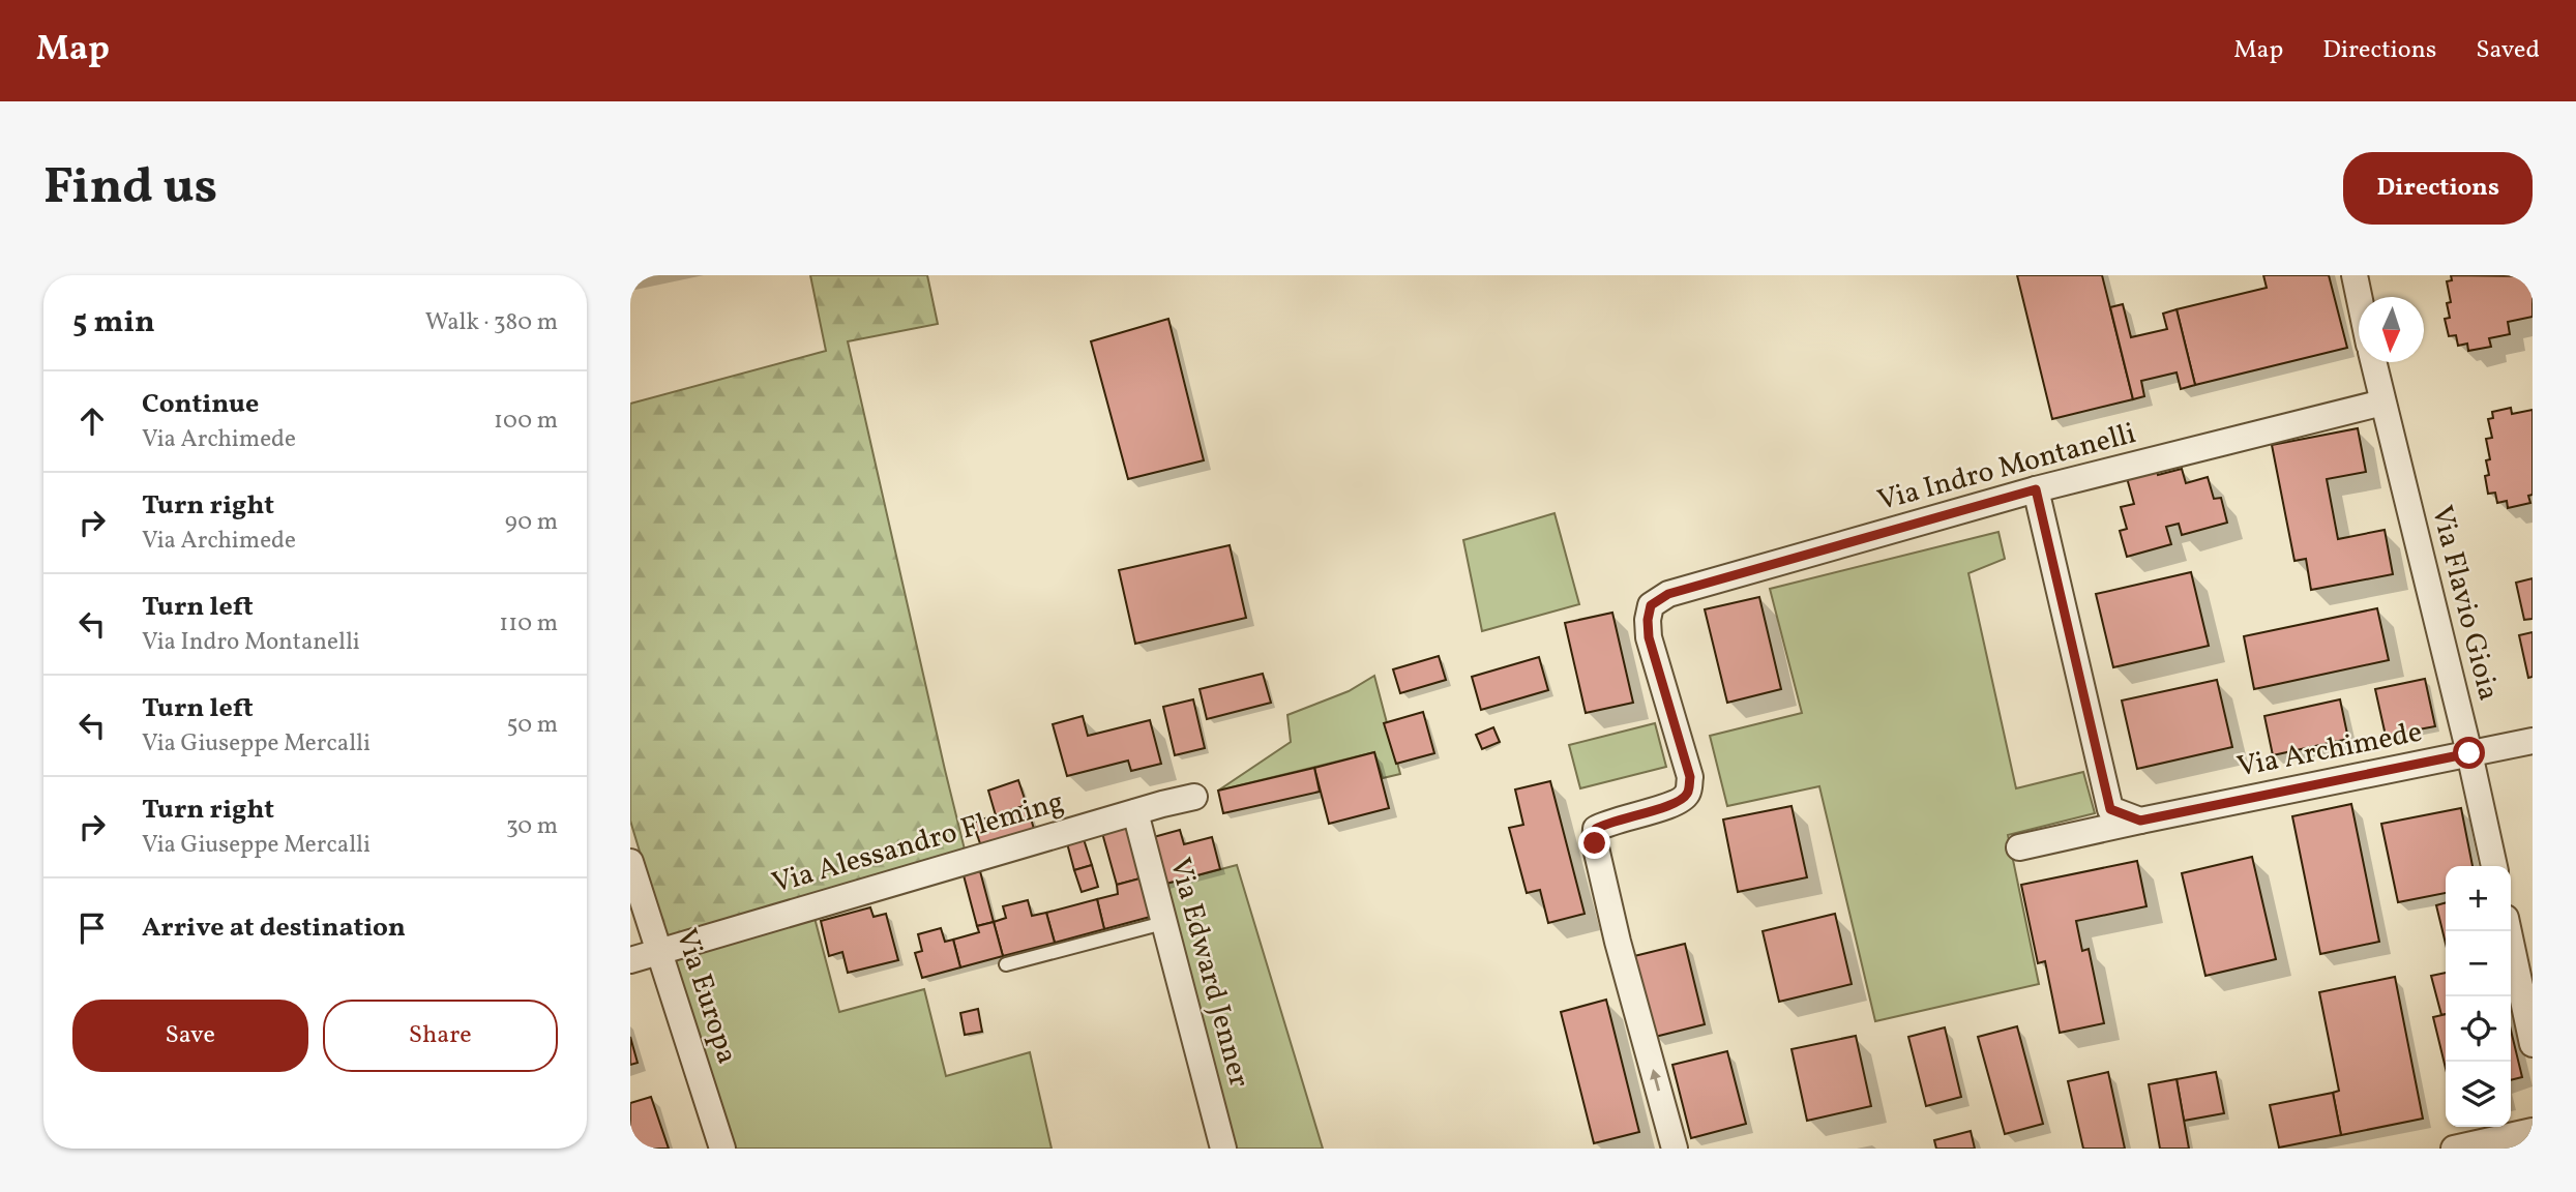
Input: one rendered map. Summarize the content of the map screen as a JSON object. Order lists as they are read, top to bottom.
{
  "streets": {
    "street": [
      "Via Indro Montanelli",
      "Via Flavio Gioia",
      "Via Archimede",
      "Via Alessandro Fleming",
      "Via Edward Jenner",
      "Via Europa"
    ]
  },
  "crossings": [
    ["Via Indro Montanelli", "Via Flavio Gioia"],
    ["Via Flavio Gioia", "Via Archimede"],
    ["Via Alessandro Fleming", "Via Edward Jenner"],
    ["Via Alessandro Fleming", "Via Europa"]
  ],
  "north": "bottom",
  "page": {
    "header": "Map",
    "nav": ["Map", "Directions", "Saved"],
    "buttons": [
      "Directions",
      ["Save", "Share"]
    ],
    "title": "Find us",
    "heading": ["5 min", "Walk · 380 m"],
    "list": [
      ["Continue", "Via Archimede", "100 m"],
      ["Turn right", "Via Archimede", "90 m"],
      ["Turn left", "Via Indro Montanelli", "110 m"],
      ["Turn left", "Via Giuseppe Mercalli", "50 m"],
      ["Turn right", "Via Giuseppe Mercalli", "30 m"],
      "Arrive at destination"
    ],
    "map_buttons": ["+", "−"]
  }
}
